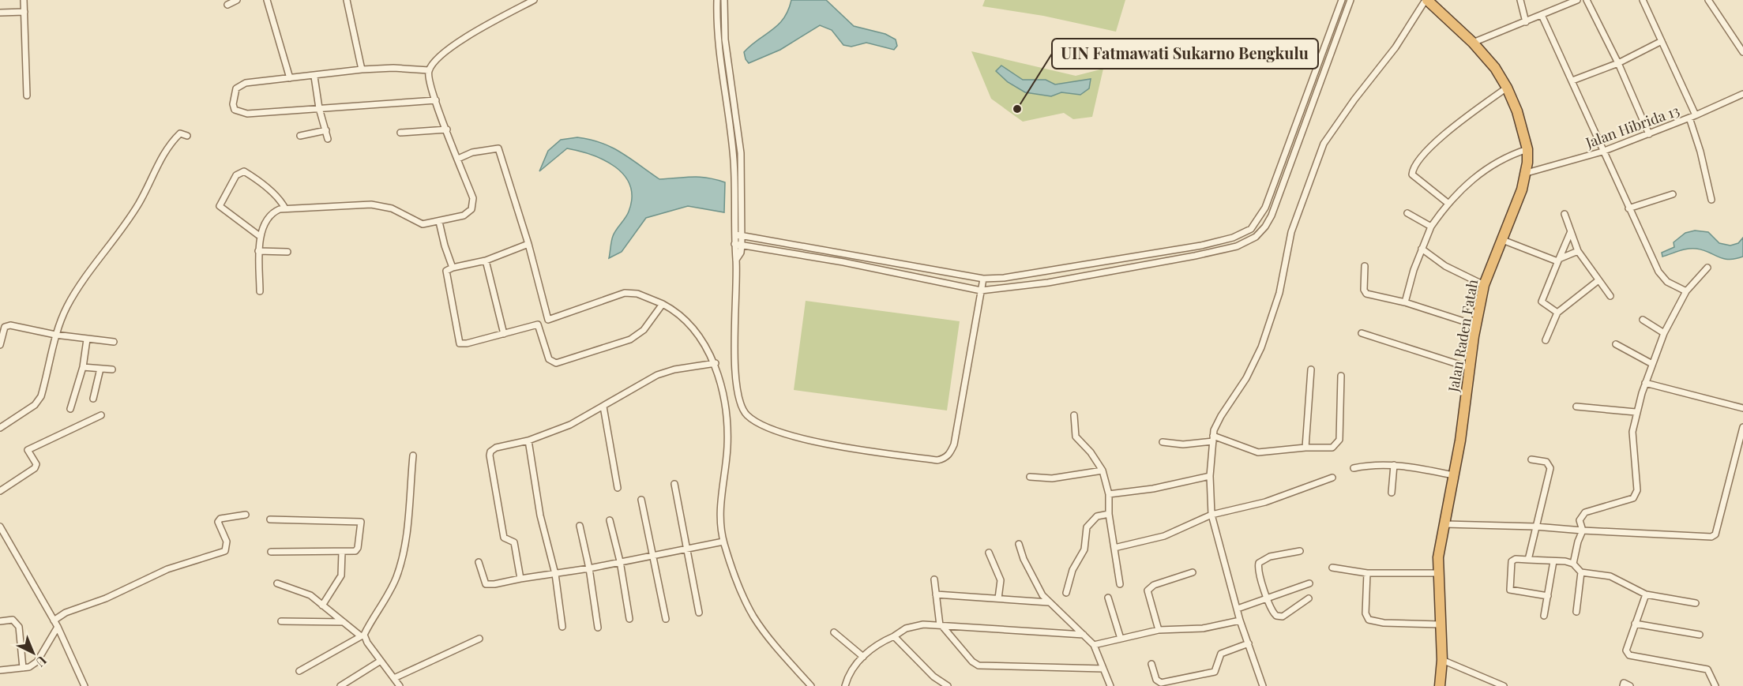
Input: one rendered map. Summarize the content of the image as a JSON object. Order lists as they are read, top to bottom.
{
  "streets": {
    "highway": ["Jalan Raden Fatah"],
    "street": ["Jalan Hibrida 13"]
  },
  "crossings": [
    ["Jalan Hibrida 13", "Jalan Raden Fatah"]
  ],
  "places": ["UIN Fatmawati Sukarno Bengkulu"],
  "north": "bottom right"
}
